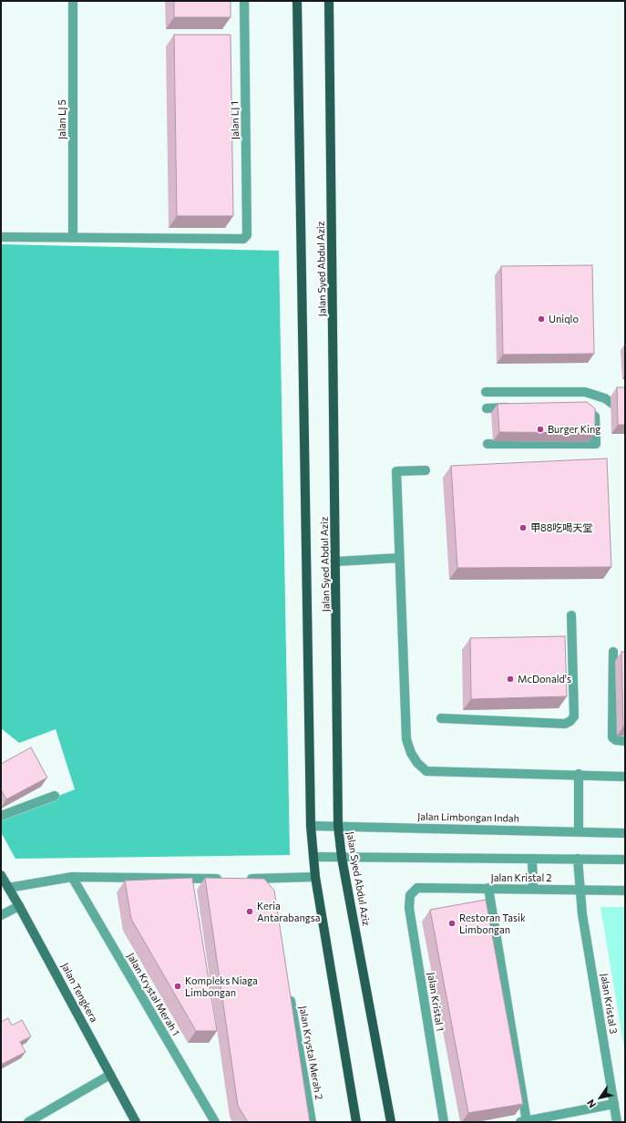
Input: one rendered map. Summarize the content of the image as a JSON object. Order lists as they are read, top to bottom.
{
  "streets": {
    "main road": ["Jalan Syed Abdul Aziz", "Jalan Tengkera"],
    "street": [
      "Jalan LJ 5",
      "Jalan LJ 1",
      "Jalan Limbongan Indah",
      "Jalan Kristal 2",
      "Jalan Krystal Merah 1",
      "Jalan Kristal 1",
      "Jalan Kristal 3",
      "Jalan Krystal Merah 2"
    ]
  },
  "crossings": [
    ["Jalan LJ 5", "Jalan LJ 1"],
    ["Jalan Syed Abdul Aziz", "Jalan Limbongan Indah"],
    ["Jalan Kristal 2", "Jalan Kristal 1"],
    ["Jalan Kristal 2", "Jalan Kristal 3"]
  ],
  "places": [
    "Uniqlo",
    "Burger King",
    "甲88吃喝天堂",
    "McDonald's",
    "Keria Antarabangsa",
    "Restoran Tasik Limbongan",
    "Kompleks Niaga Limbongan"
  ],
  "north": "bottom left"
}
